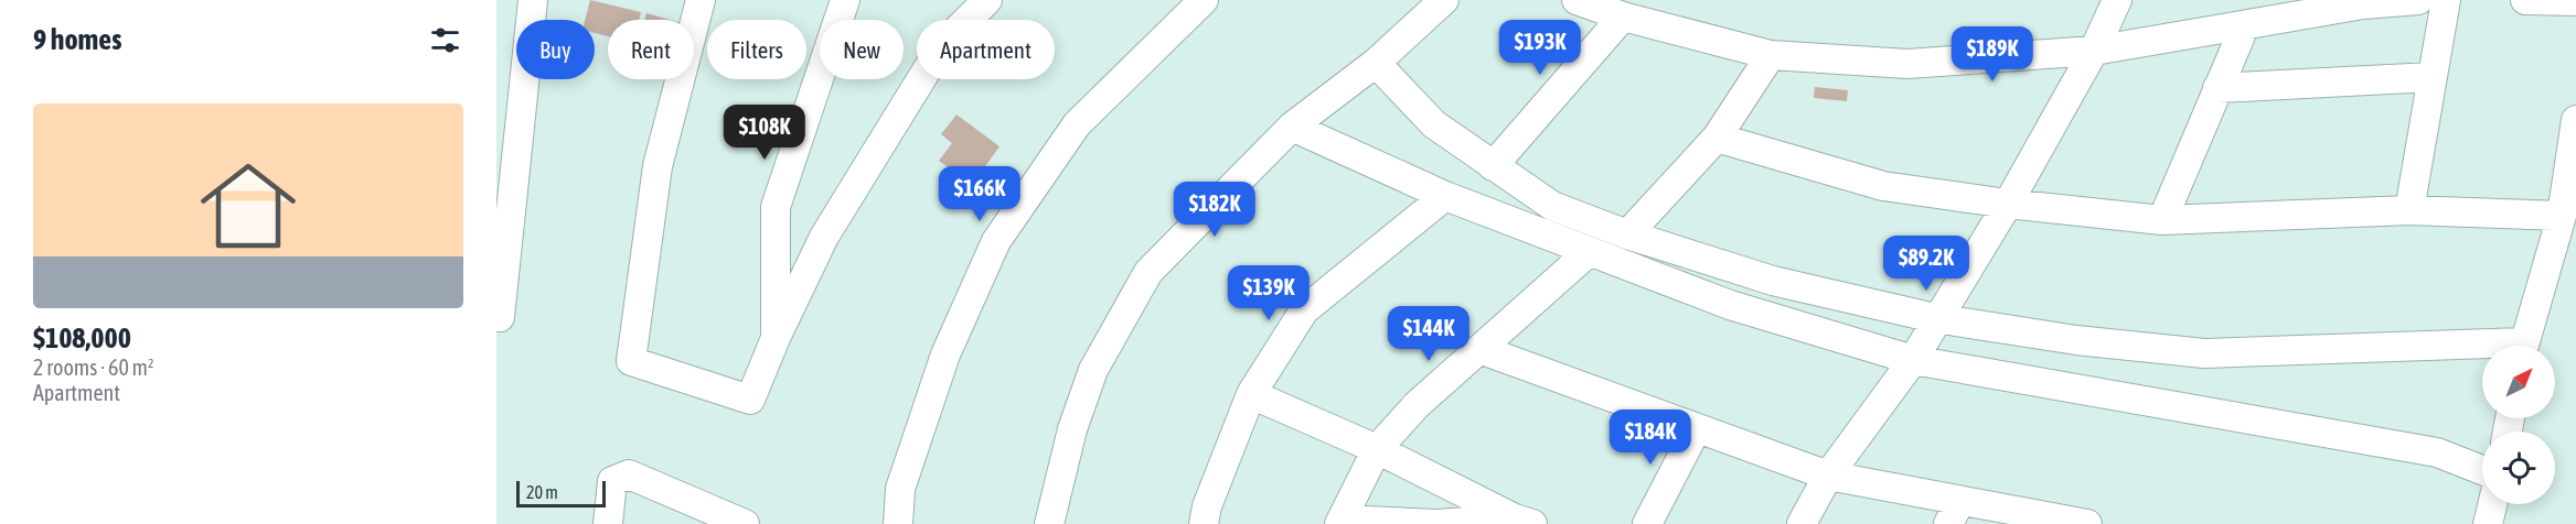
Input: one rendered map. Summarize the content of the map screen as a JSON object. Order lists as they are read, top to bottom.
{
  "scale_bar": "20 m",
  "north": "top right",
  "page": {
    "heading": "9 homes",
    "price": [
      "$193K",
      "$189K",
      "$108K",
      "$166K",
      "$182K",
      "$89.2K",
      "$139K",
      "$144K",
      "$184K"
    ],
    "chip": [
      "Buy",
      "Rent",
      "Filters",
      "New",
      "Apartment"
    ],
    "list": [
      {
        "name": "$108,000",
        "note": "2 rooms · 60 m² · Apartment"
      }
    ],
    "scale": "20 m"
  }
}
